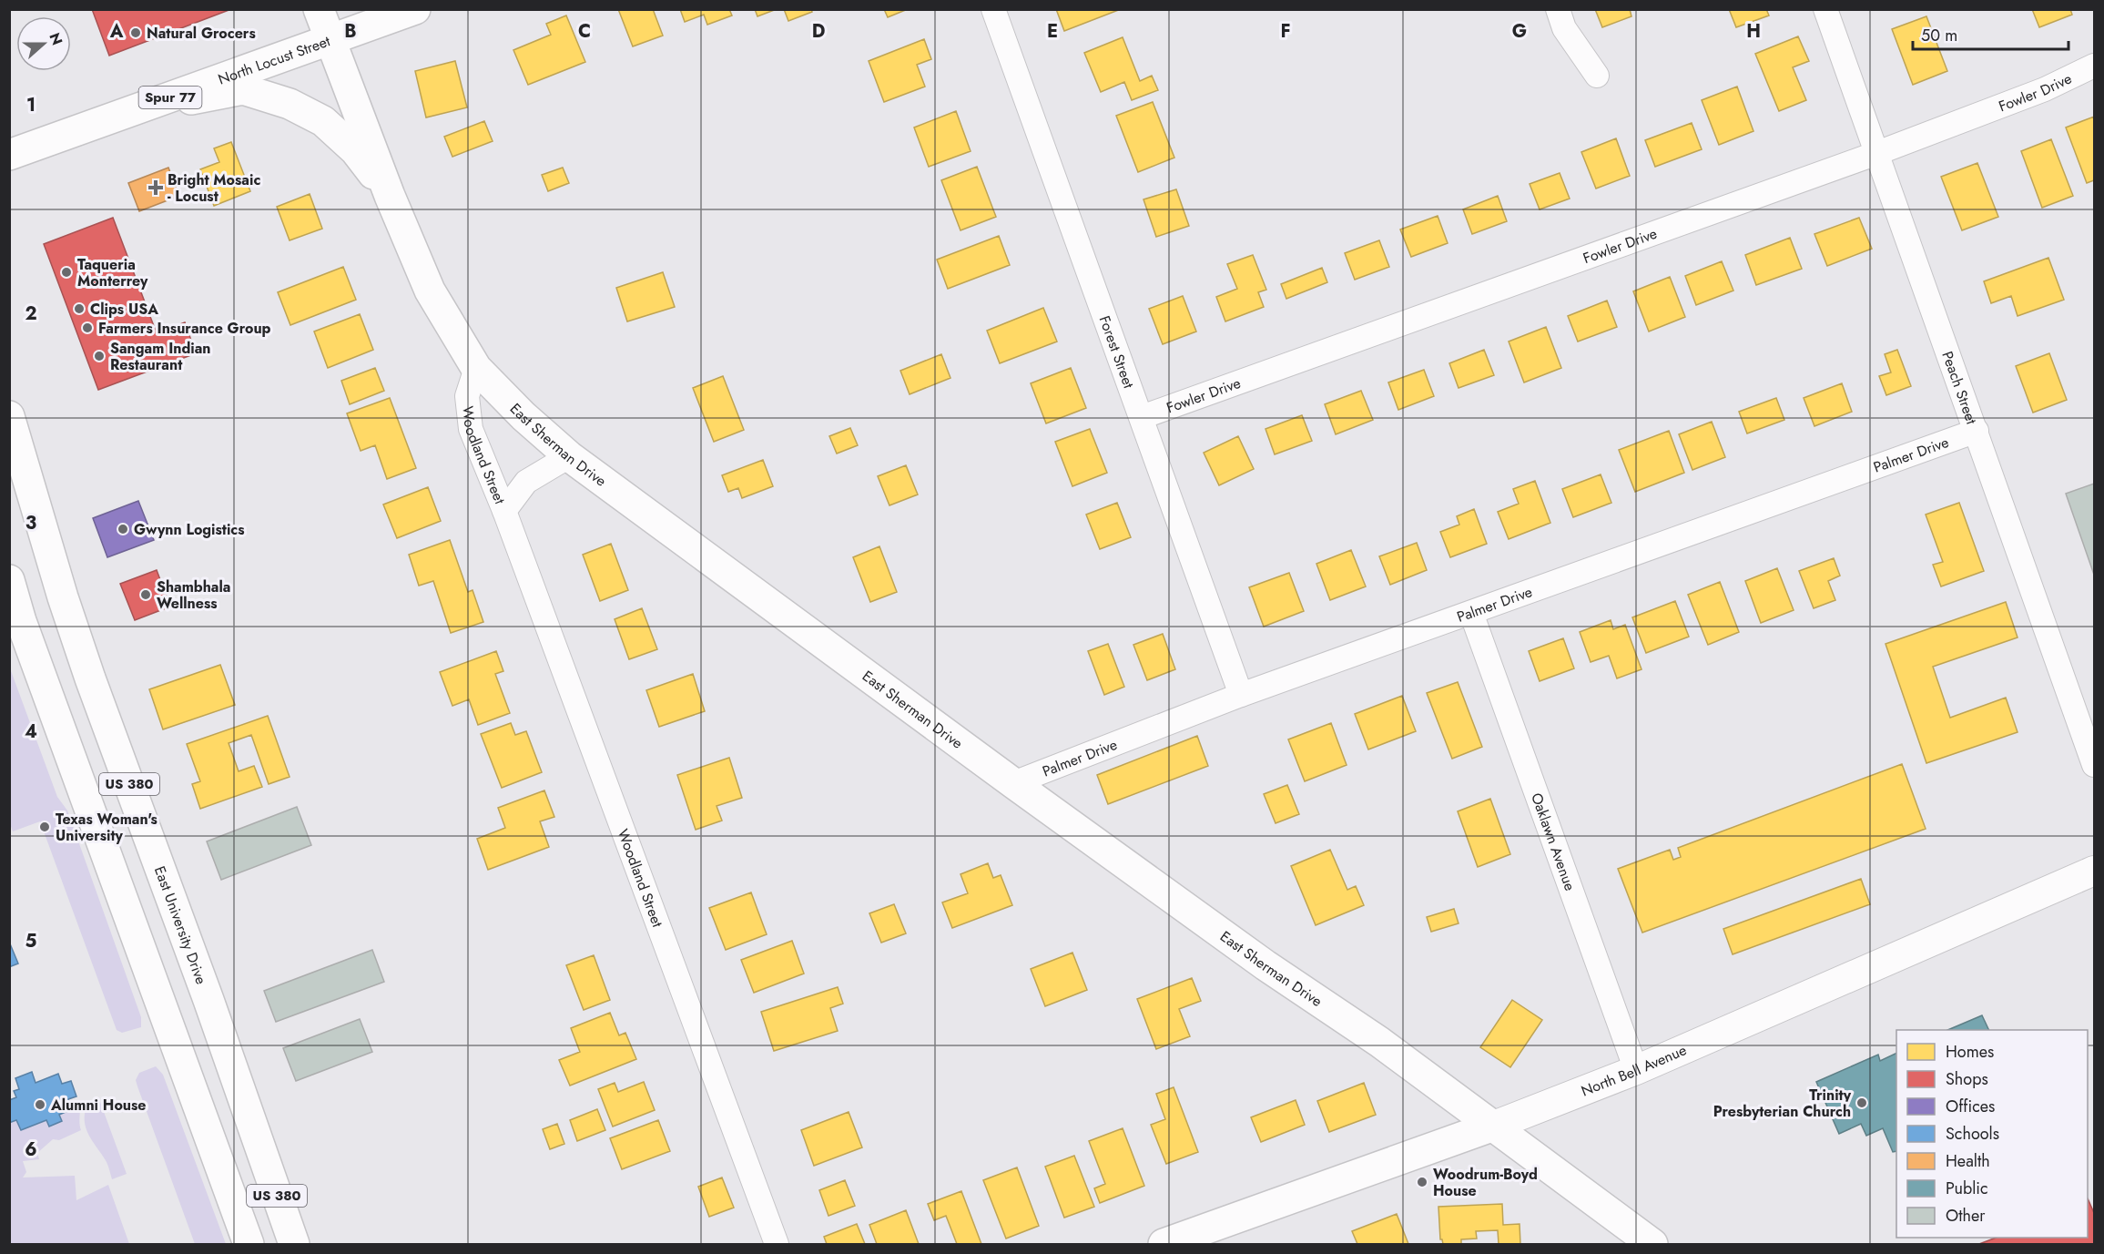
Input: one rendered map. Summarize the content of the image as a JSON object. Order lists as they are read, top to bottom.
{
  "streets": {
    "main road": [
      "North Locust Street",
      "Spur 77",
      "East Sherman Drive",
      "US 380",
      "East University Drive",
      "North Bell Avenue"
    ],
    "street": [
      "Fowler Drive",
      "Forest Street",
      "Peach Street",
      "Woodland Street",
      "Palmer Drive",
      "Oaklawn Avenue"
    ]
  },
  "crossings": [
    ["North Locust Street", "East Sherman Drive"],
    ["Fowler Drive", "Forest Street"],
    ["Fowler Drive", "Peach Street"],
    ["Forest Street", "Palmer Drive"],
    ["Peach Street", "Palmer Drive"],
    ["East Sherman Drive", "Woodland Street"],
    ["East Sherman Drive", "Palmer Drive"],
    ["East Sherman Drive", "North Bell Avenue"],
    ["Palmer Drive", "Oaklawn Avenue"],
    ["Oaklawn Avenue", "North Bell Avenue"]
  ],
  "places": {
    "other": [
      "Natural Grocers",
      "Taqueria Monterrey",
      "Clips USA",
      "Farmers Insurance Group",
      "Sangam Indian Restaurant",
      "Gwynn Logistics",
      "Shambhala Wellness",
      "Texas Woman's University",
      "Trinity Presbyterian Church",
      "Alumni House",
      "Woodrum-Boyd House"
    ],
    "health": ["Bright Mosaic - Locust"]
  },
  "legend": [
    "Homes",
    "Shops",
    "Offices",
    "Schools",
    "Health",
    "Public",
    "Other"
  ],
  "scale_bar": "50 m",
  "north": "right",
  "grid": {
    "columns": [
      "A",
      "B",
      "C",
      "D",
      "E",
      "F",
      "G",
      "H"
    ],
    "rows": [
      "1",
      "2",
      "3",
      "4",
      "5",
      "6"
    ]
  }
}
